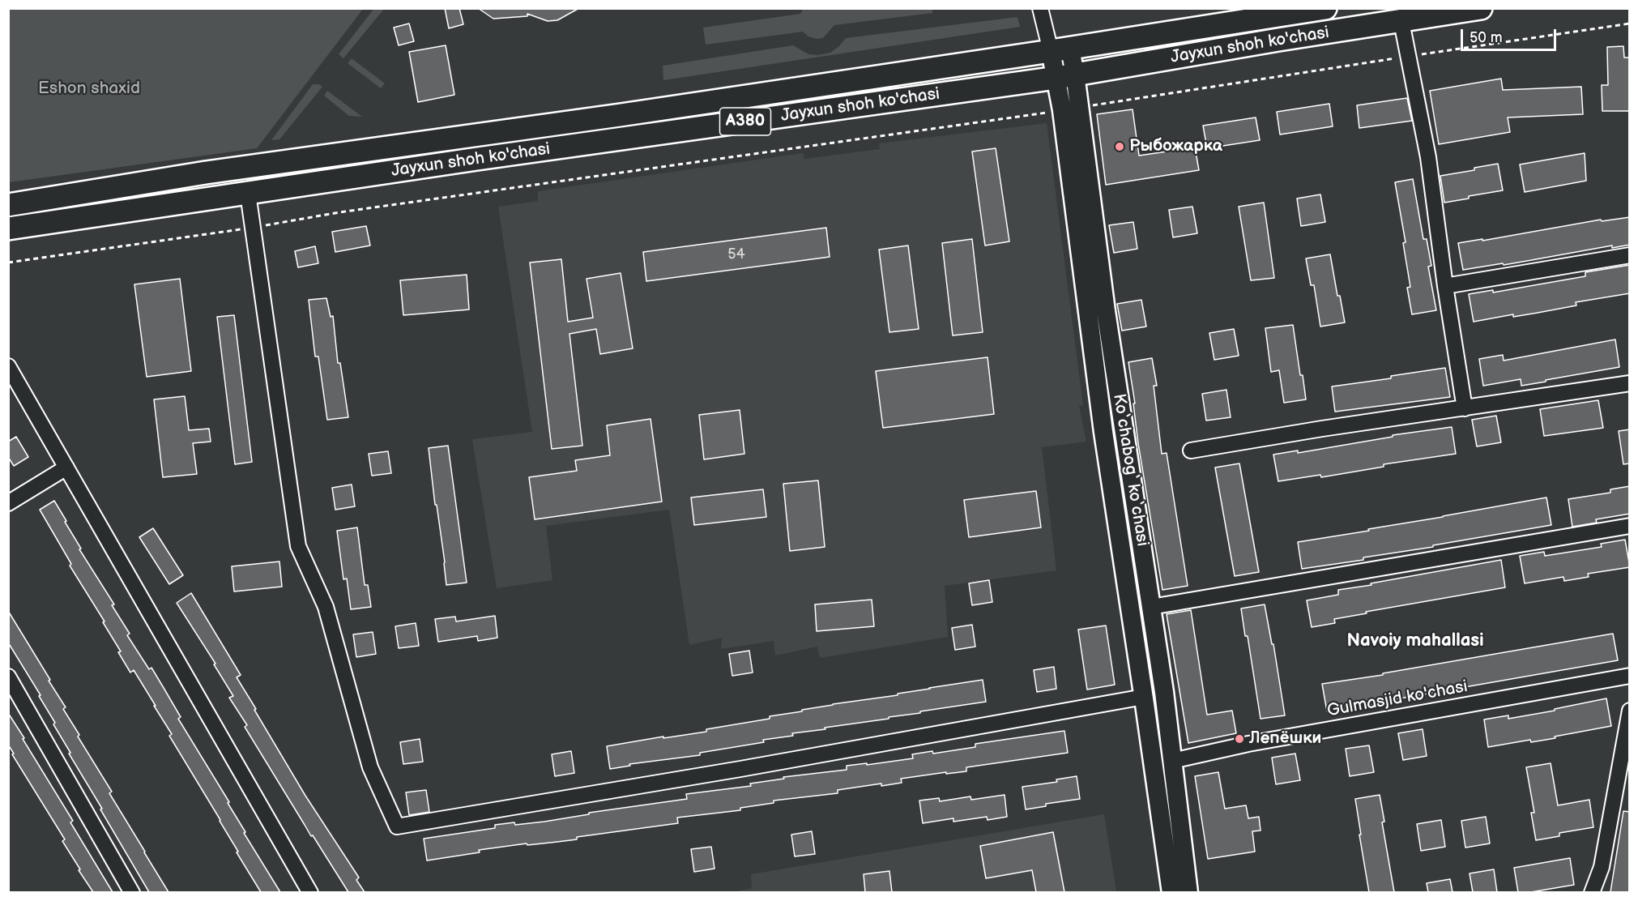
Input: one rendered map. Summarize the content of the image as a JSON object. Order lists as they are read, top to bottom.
{
  "streets": {
    "highway": ["Jayxun shoh ko'chasi", "A380"],
    "main road": ["Ko‘chabog‘ ko‘chasi"],
    "street": ["Gulmasjid ko'chasi"]
  },
  "crossings": [
    ["Jayxun shoh ko'chasi", "Ko‘chabog‘ ko‘chasi"],
    ["Ko‘chabog‘ ko‘chasi", "Gulmasjid ko'chasi"]
  ],
  "districts": ["Navoiy mahallasi"],
  "parks": ["Eshon shaxid"],
  "places": ["Рыбожарка", "Лепёшки"],
  "house_numbers": ["54"],
  "scale_bar": "50 m"
}
